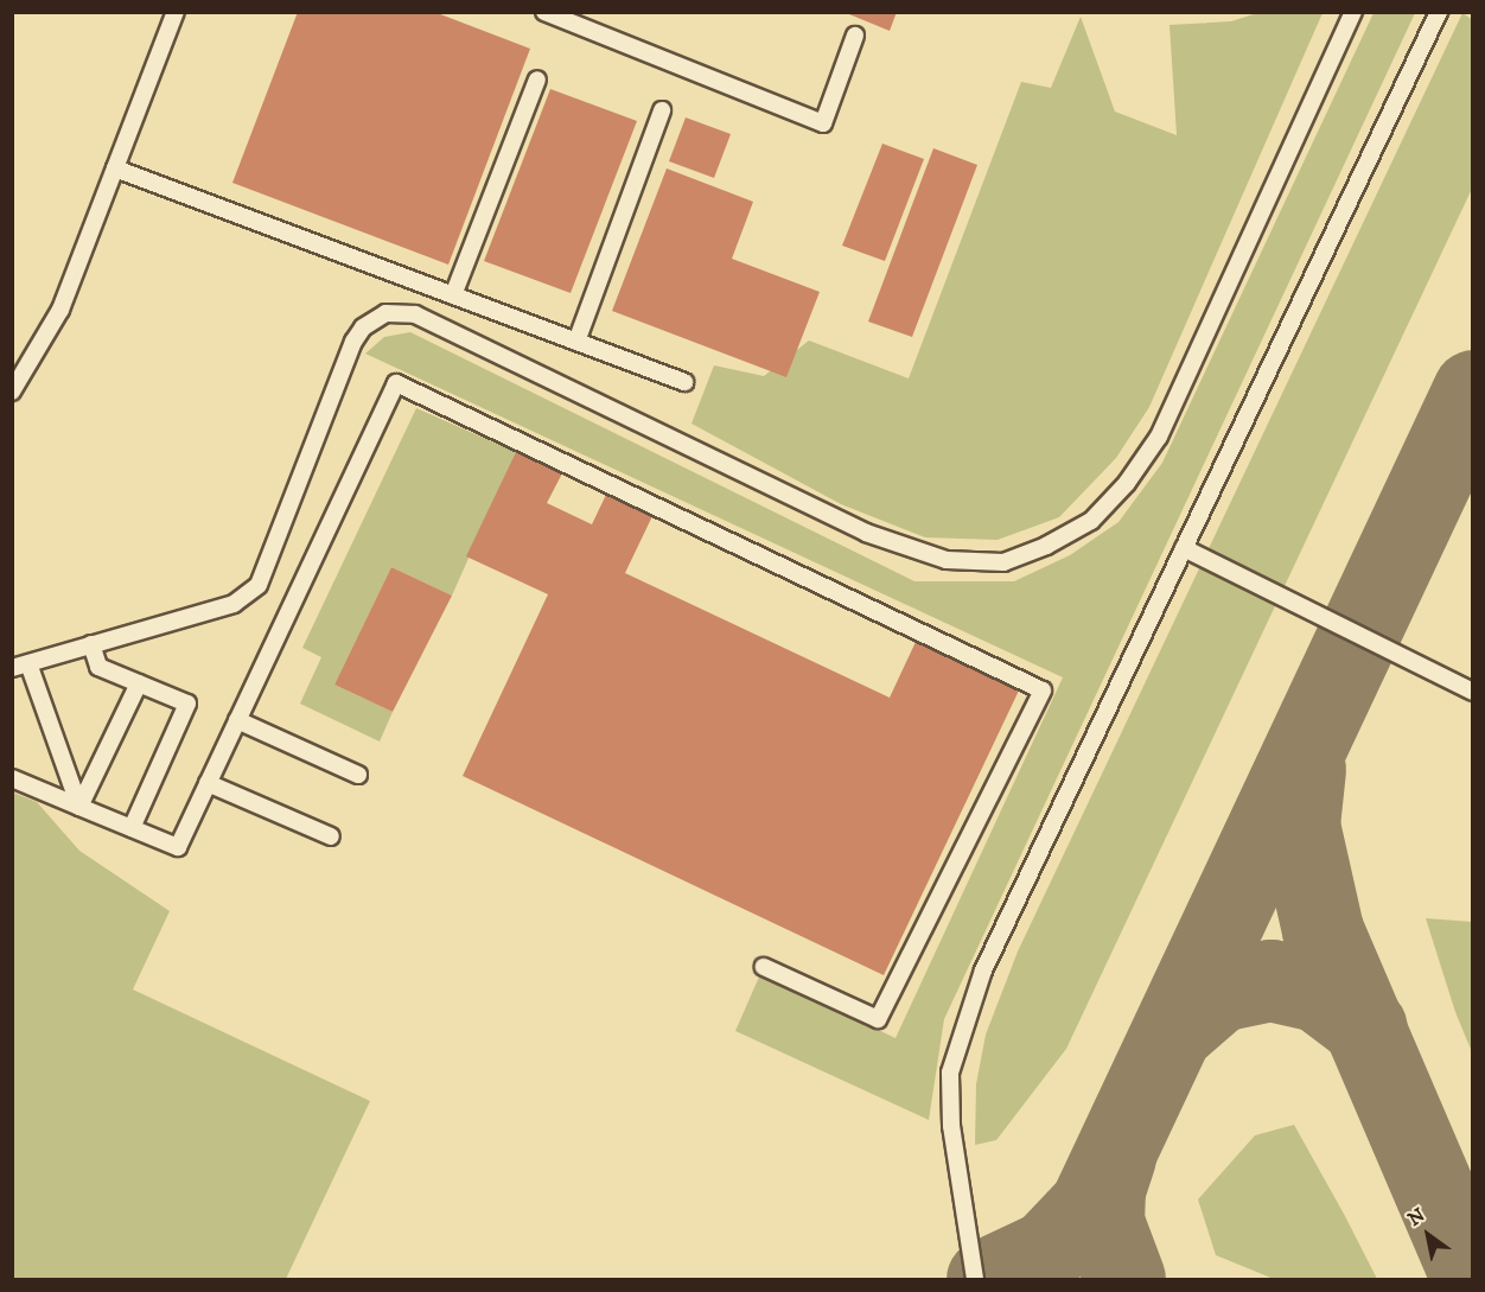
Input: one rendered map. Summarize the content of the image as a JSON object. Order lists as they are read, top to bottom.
{
  "north": "top left"
}
